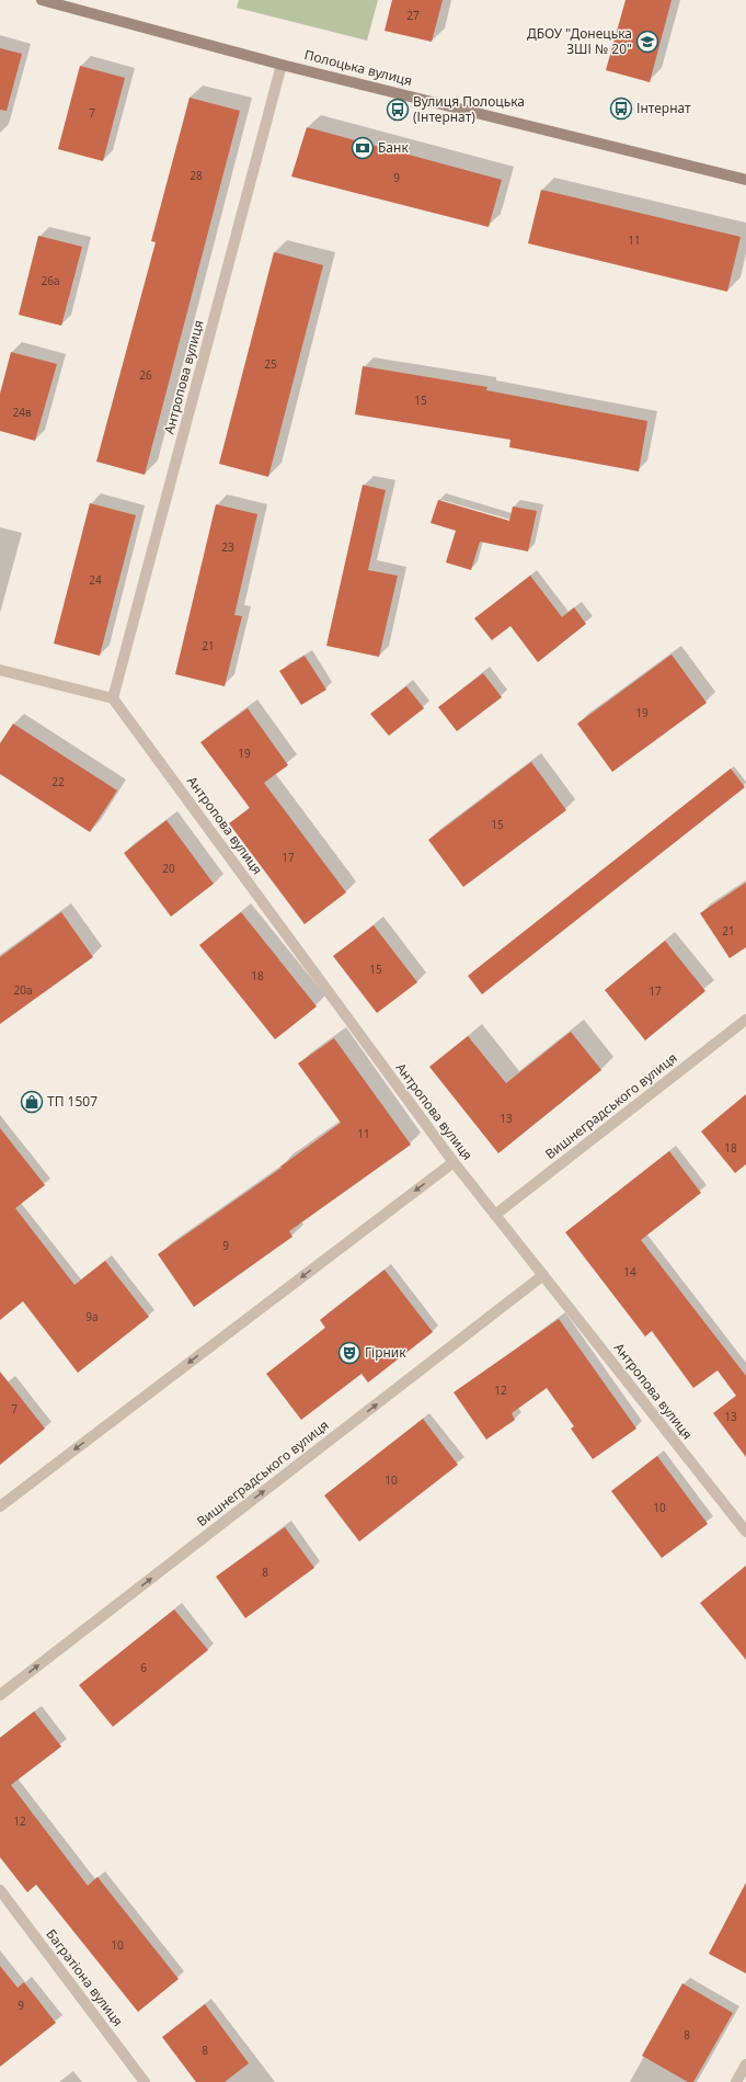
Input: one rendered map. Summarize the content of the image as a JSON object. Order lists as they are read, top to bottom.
{
  "streets": {
    "main road": ["Полоцька вулиця"],
    "street": ["Антропова вулиця", "Вишнеградського вулиця", "Багратіона вулиця"]
  },
  "crossings": [
    ["Полоцька вулиця", "Антропова вулиця"],
    ["Антропова вулиця", "Вишнеградського вулиця"]
  ],
  "one_way": ["Вишнеградського вулиця"],
  "places": {
    "school or university": ["ДБОУ \"Донецька ЗШІ № 20\""],
    "bus stop": ["Інтернат", "Вулиця Полоцька (Інтернат)"],
    "bank": ["Банк"],
    "shop": ["ТП 1507"],
    "theatre": ["Гірник"]
  },
  "house_numbers": [
    "27",
    "7",
    "28",
    "9",
    "11",
    "26а",
    "25",
    "26",
    "15",
    "24в",
    "23",
    "24",
    "21",
    "19",
    "19",
    "22",
    "15",
    "17",
    "20",
    "21",
    "15",
    "18",
    "20а",
    "17",
    "13",
    "11",
    "18",
    "9",
    "14",
    "9а",
    "12",
    "7",
    "13",
    "10",
    "10",
    "8",
    "6",
    "12",
    "10",
    "9",
    "8",
    "8"
  ]
}
